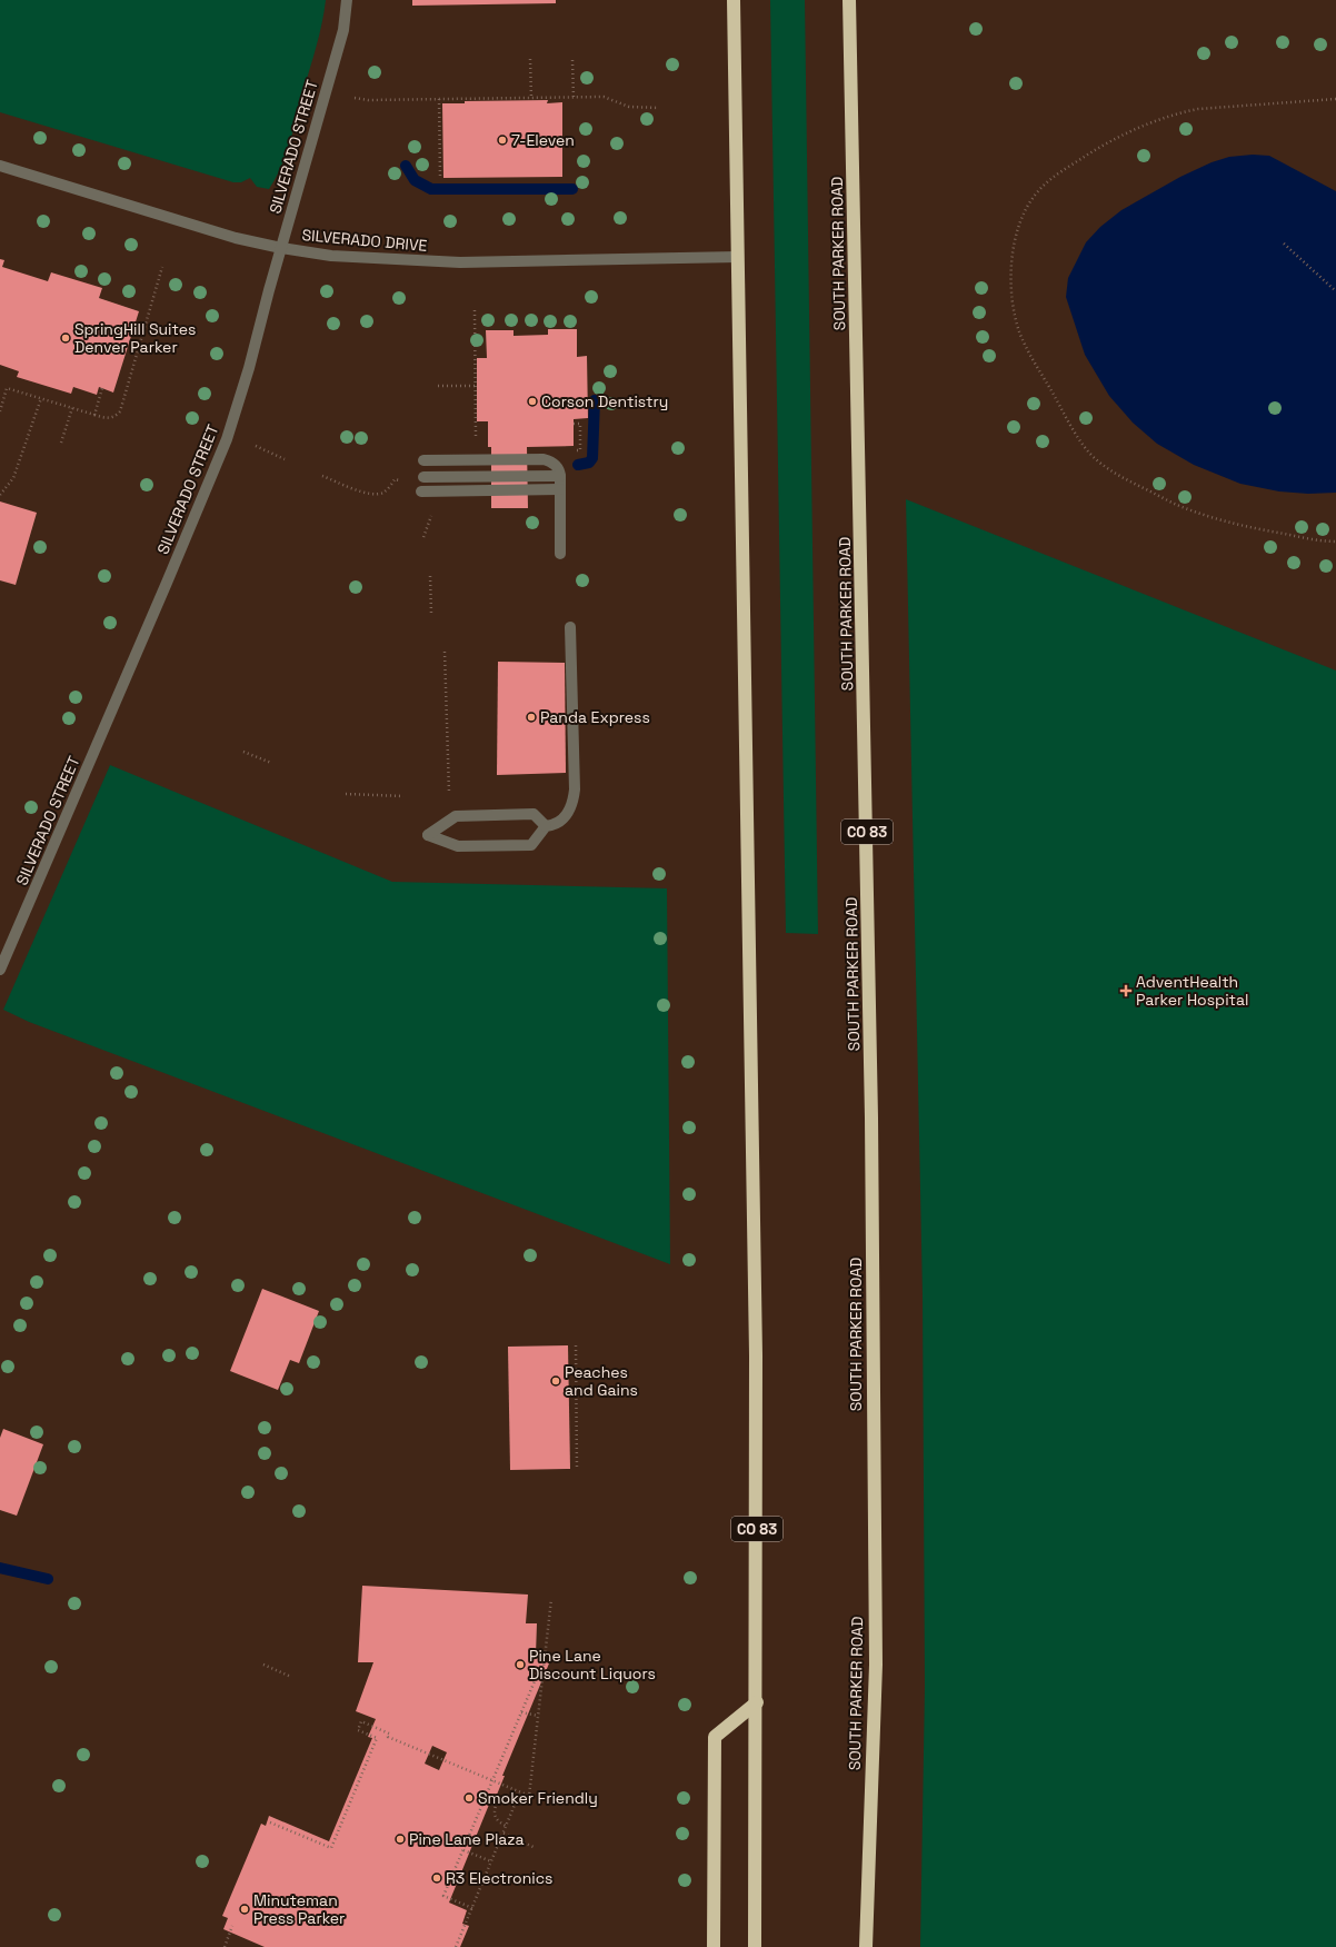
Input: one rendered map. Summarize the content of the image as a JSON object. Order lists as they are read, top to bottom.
{
  "streets": {
    "highway": ["SOUTH PARKER ROAD", "CO 83"],
    "street": ["SILVERADO STREET", "SILVERADO DRIVE"]
  },
  "crossings": [
    ["SILVERADO STREET", "SILVERADO DRIVE"],
    ["SILVERADO DRIVE", "CO 83"]
  ],
  "places": {
    "other": [
      "7-Eleven",
      "SpringHill Suites Denver Parker",
      "Corson Dentistry",
      "Panda Express",
      "Peaches and Gains",
      "Pine Lane Discount Liquors",
      "Smoker Friendly",
      "Pine Lane Plaza",
      "R3 Electronics",
      "Minuteman Press Parker"
    ],
    "health": ["AdventHealth Parker Hospital"]
  }
}
